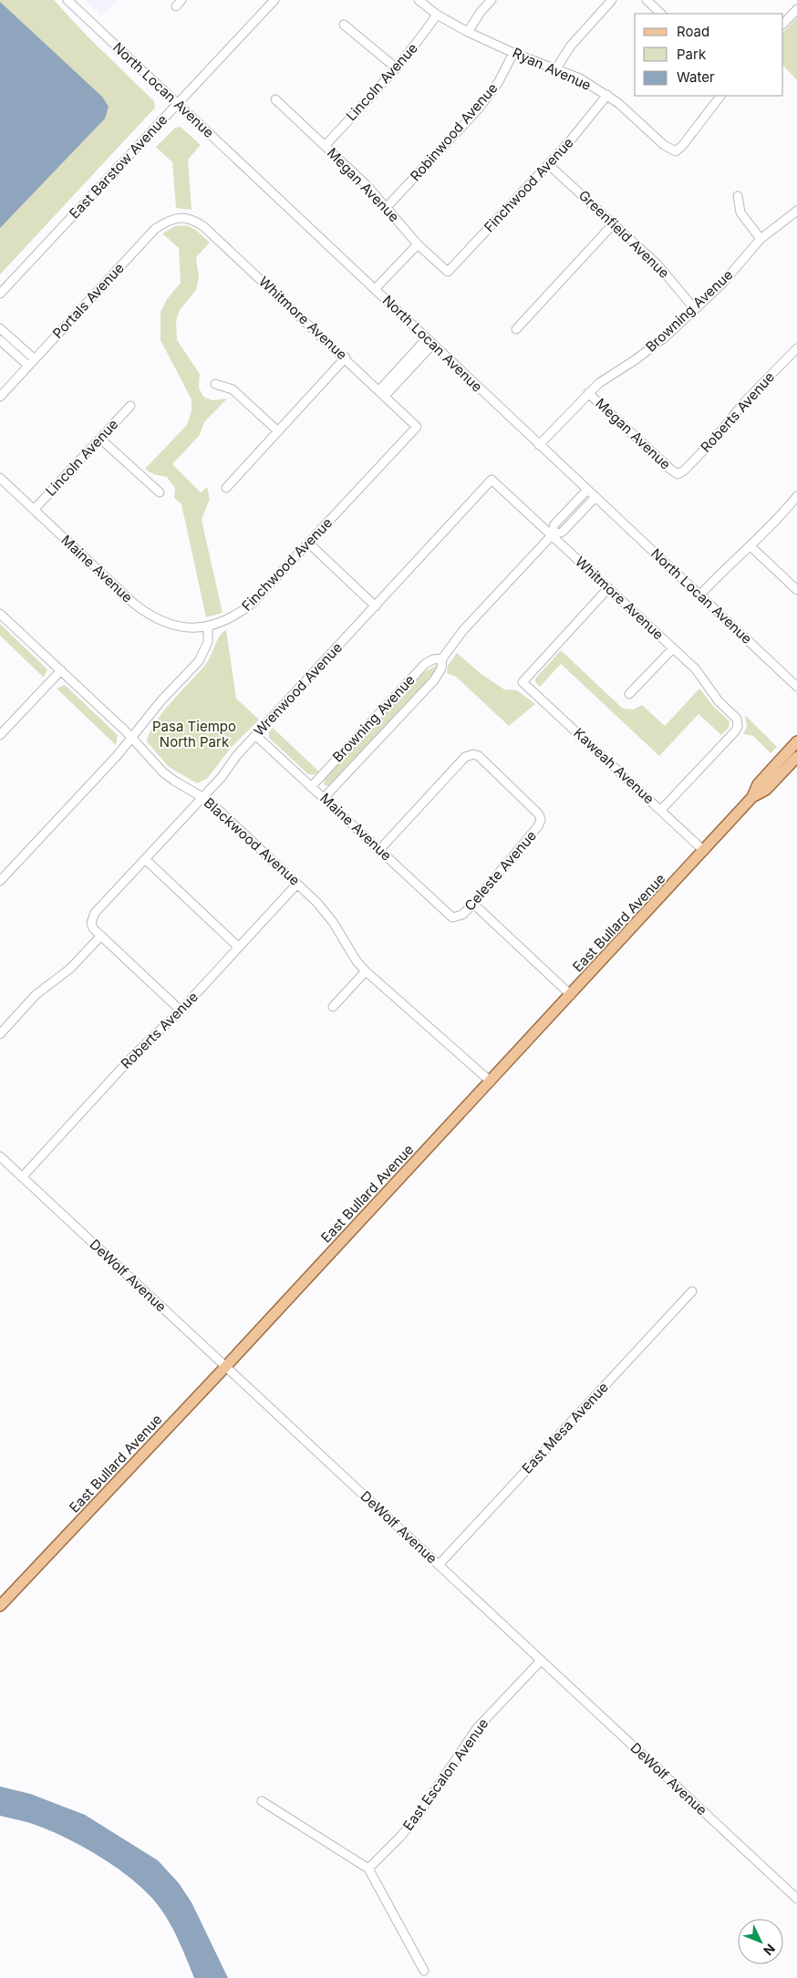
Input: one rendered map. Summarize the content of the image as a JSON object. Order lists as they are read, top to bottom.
{
  "streets": {
    "main road": ["East Bullard Avenue"],
    "street": [
      "Ryan Avenue",
      "Lincoln Avenue",
      "North Locan Avenue",
      "Robinwood Avenue",
      "East Barstow Avenue",
      "Megan Avenue",
      "Finchwood Avenue",
      "Greenfield Avenue",
      "Portals Avenue",
      "Browning Avenue",
      "Whitmore Avenue",
      "Roberts Avenue",
      "Maine Avenue",
      "Wrenwood Avenue",
      "Kaweah Avenue",
      "Blackwood Avenue",
      "Celeste Avenue",
      "DeWolf Avenue",
      "East Mesa Avenue",
      "East Escalon Avenue"
    ]
  },
  "crossings": [
    ["Ryan Avenue", "Lincoln Avenue"],
    ["Ryan Avenue", "Robinwood Avenue"],
    ["Ryan Avenue", "Finchwood Avenue"],
    ["Lincoln Avenue", "Megan Avenue"],
    ["Lincoln Avenue", "Maine Avenue"],
    ["North Locan Avenue", "East Barstow Avenue"],
    ["North Locan Avenue", "Browning Avenue"],
    ["Robinwood Avenue", "Megan Avenue"],
    ["Megan Avenue", "Finchwood Avenue"],
    ["Megan Avenue", "Browning Avenue"],
    ["Megan Avenue", "Roberts Avenue"],
    ["Finchwood Avenue", "Greenfield Avenue"],
    ["Finchwood Avenue", "Whitmore Avenue"],
    ["Finchwood Avenue", "Maine Avenue"],
    ["Greenfield Avenue", "Browning Avenue"],
    ["Portals Avenue", "Whitmore Avenue"],
    ["Browning Avenue", "Whitmore Avenue"],
    ["Browning Avenue", "Maine Avenue"],
    ["Whitmore Avenue", "Wrenwood Avenue"],
    ["Whitmore Avenue", "Kaweah Avenue"],
    ["Roberts Avenue", "Blackwood Avenue"],
    ["Roberts Avenue", "DeWolf Avenue"],
    ["Maine Avenue", "Wrenwood Avenue"],
    ["Maine Avenue", "Celeste Avenue"],
    ["Wrenwood Avenue", "Blackwood Avenue"],
    ["Kaweah Avenue", "East Bullard Avenue"],
    ["Blackwood Avenue", "East Bullard Avenue"],
    ["East Bullard Avenue", "DeWolf Avenue"],
    ["DeWolf Avenue", "East Mesa Avenue"],
    ["DeWolf Avenue", "East Escalon Avenue"]
  ],
  "parks": ["Pasa Tiempo North Park"],
  "legend": ["Road", "Park", "Water"],
  "north": "bottom right"
}
